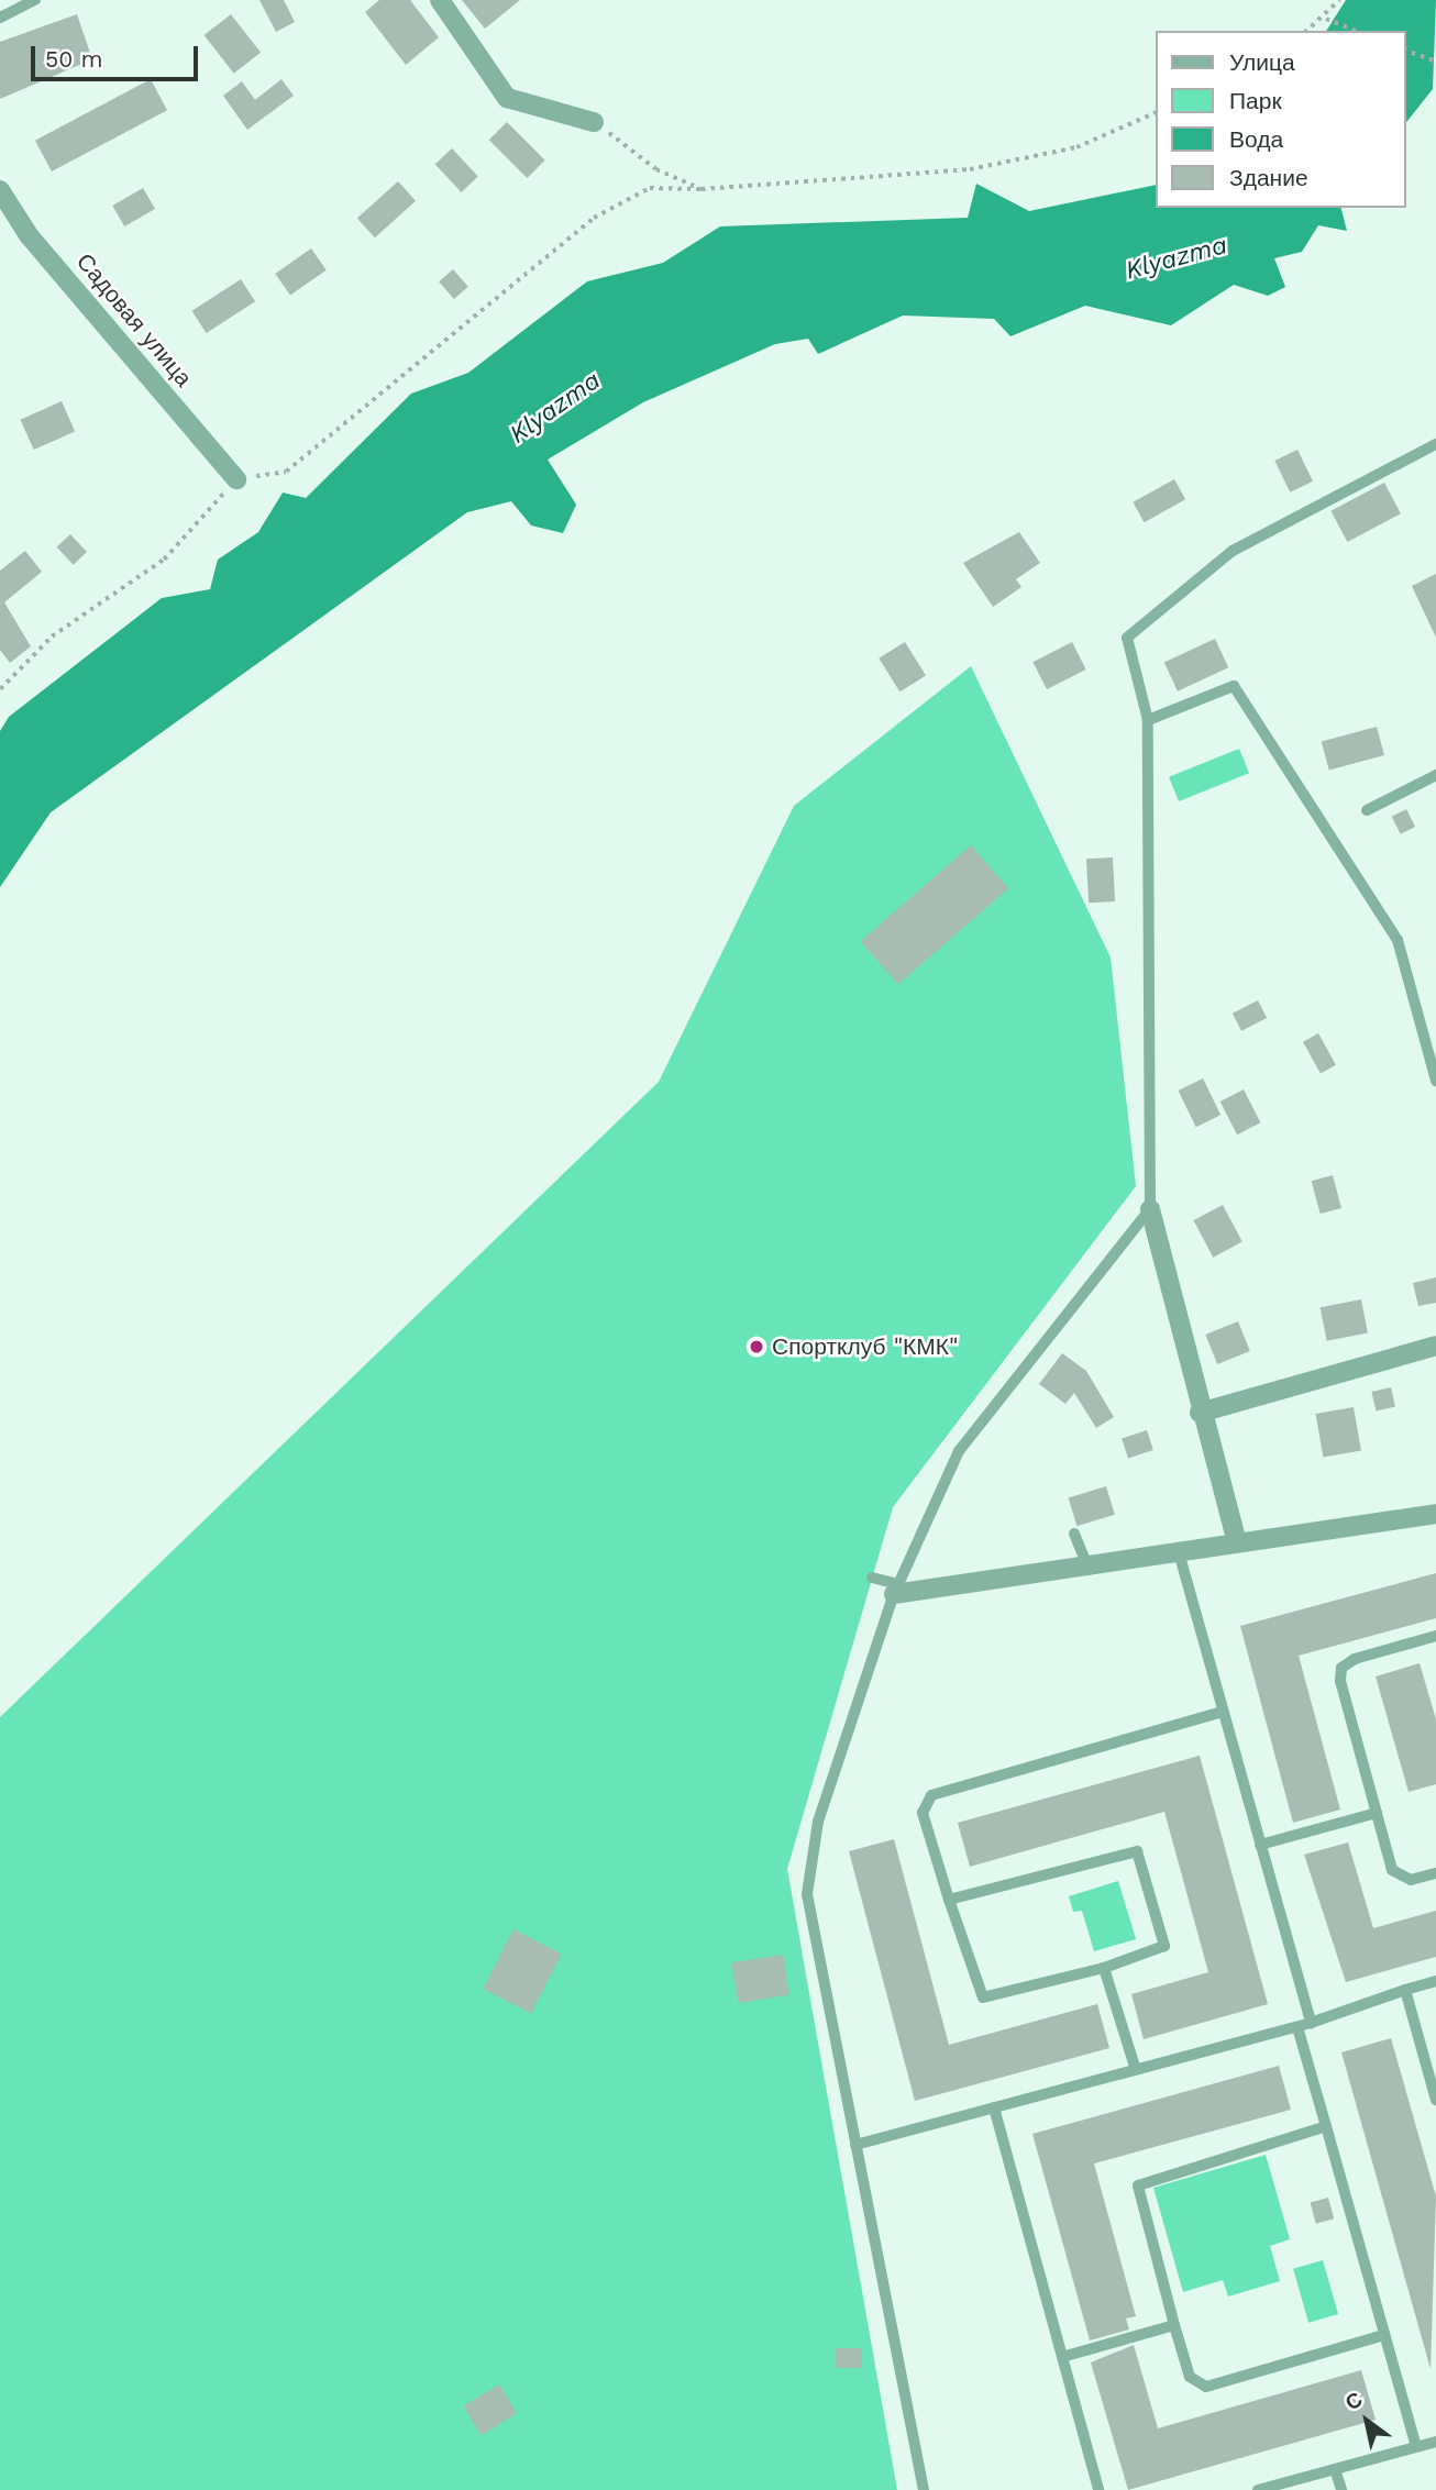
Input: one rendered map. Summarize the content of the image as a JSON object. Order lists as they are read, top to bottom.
{
  "streets": {
    "street": ["Садовая улица"]
  },
  "water": ["Klyazma"],
  "places": ["Спортклуб \"КМК\""],
  "legend": [
    "Улица",
    "Парк",
    "Вода",
    "Здание"
  ],
  "scale_bar": "50 m",
  "north": "top left"
}
